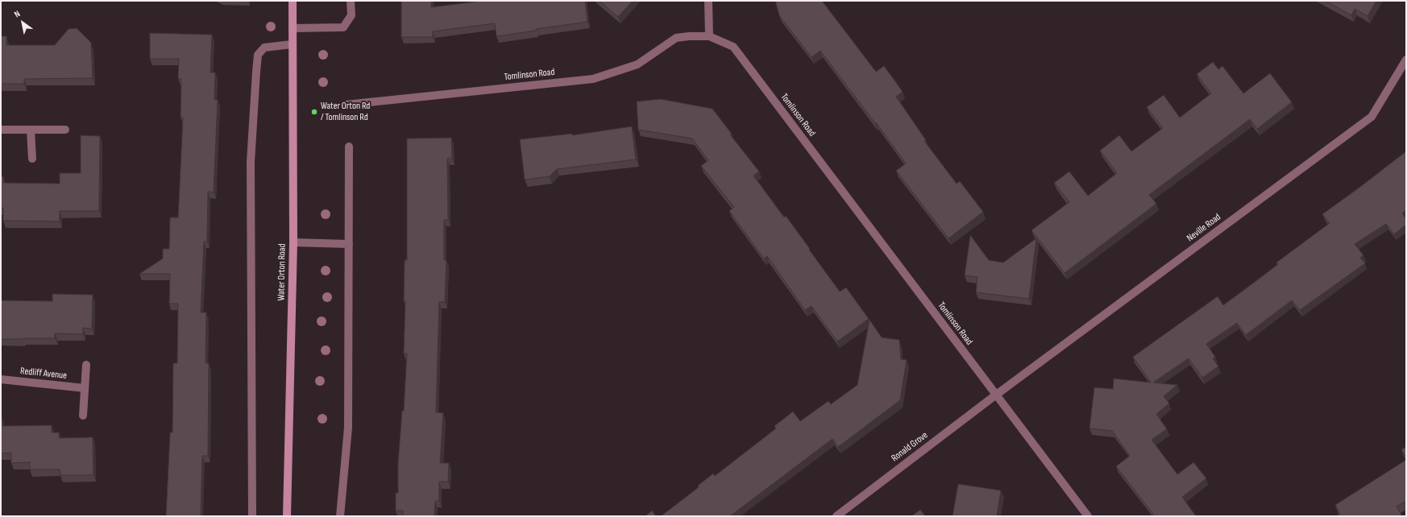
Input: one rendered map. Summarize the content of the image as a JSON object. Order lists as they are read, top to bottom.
{
  "streets": {
    "main road": ["Water Orton Road"],
    "street": [
      "Tomlinson Road",
      "Neville Road",
      "Redliff Avenue",
      "Ronald Grove"
    ]
  },
  "crossings": [
    ["Tomlinson Road", "Neville Road"],
    ["Tomlinson Road", "Ronald Grove"],
    ["Neville Road", "Ronald Grove"]
  ],
  "places": ["Water Orton Rd / Tomlinson Rd"],
  "north": "top left"
}
